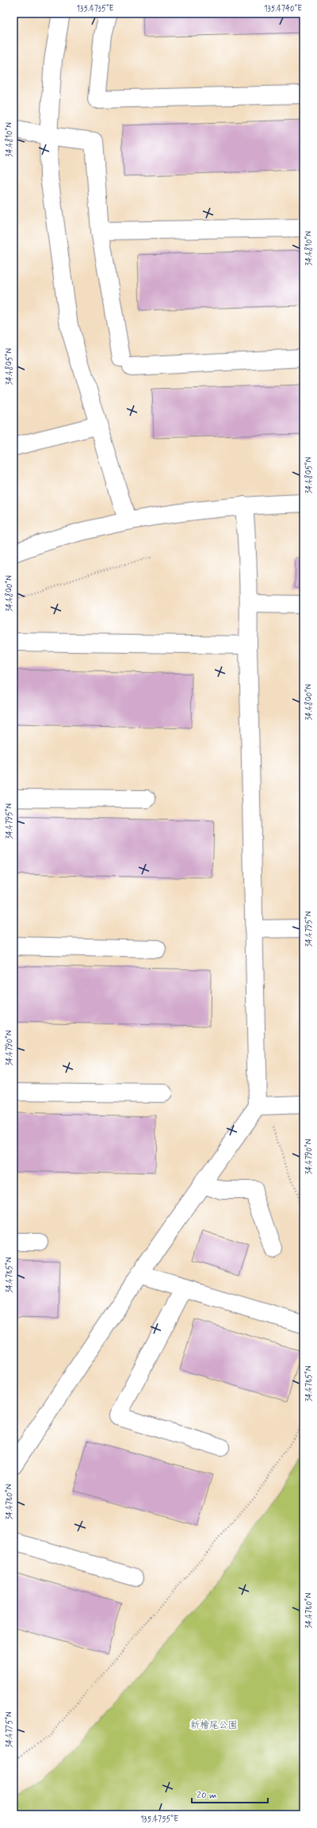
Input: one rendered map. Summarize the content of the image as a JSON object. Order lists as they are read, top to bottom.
{
  "parks": ["新檜尾公園"],
  "scale_bar": "20 m",
  "coordinates": [
    "135.4735°E",
    "135.4740°E",
    "34.4810°N",
    "34.4805°N",
    "34.4800°N",
    "34.4795°N",
    "34.4790°N",
    "34.4785°N",
    "34.4780°N",
    "34.4775°N",
    "135.4755°E"
  ]
}
